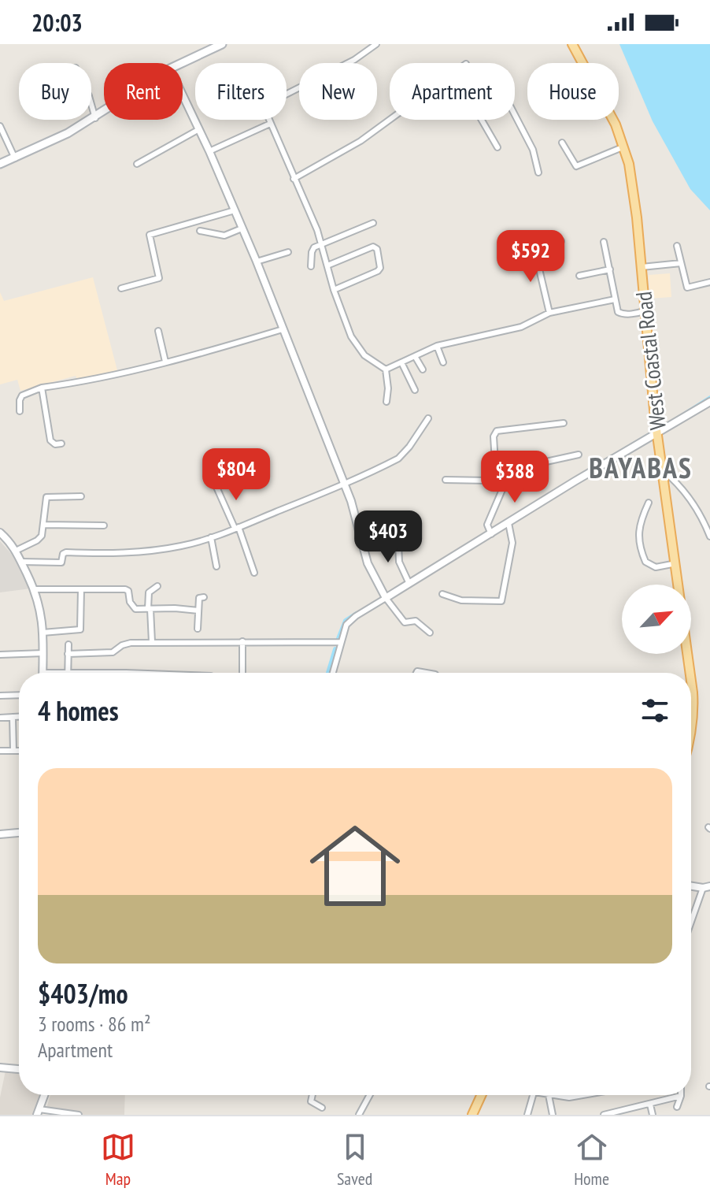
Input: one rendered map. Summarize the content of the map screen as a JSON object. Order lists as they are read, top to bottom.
{
  "streets": {
    "main road": ["West Coastal Road"]
  },
  "districts": ["BAYABAS"],
  "north": "top right",
  "page": {
    "status": "20:03",
    "chip": [
      "Buy",
      "Rent",
      "Filters",
      "New",
      "Apartment",
      "House"
    ],
    "price": [
      "$592",
      "$804",
      "$388",
      "$403"
    ],
    "heading": "4 homes",
    "list": [
      {
        "name": "$403/mo",
        "note": "3 rooms · 86 m² · Apartment"
      }
    ],
    "tabs": ["Map", "Saved", "Home"]
  }
}
